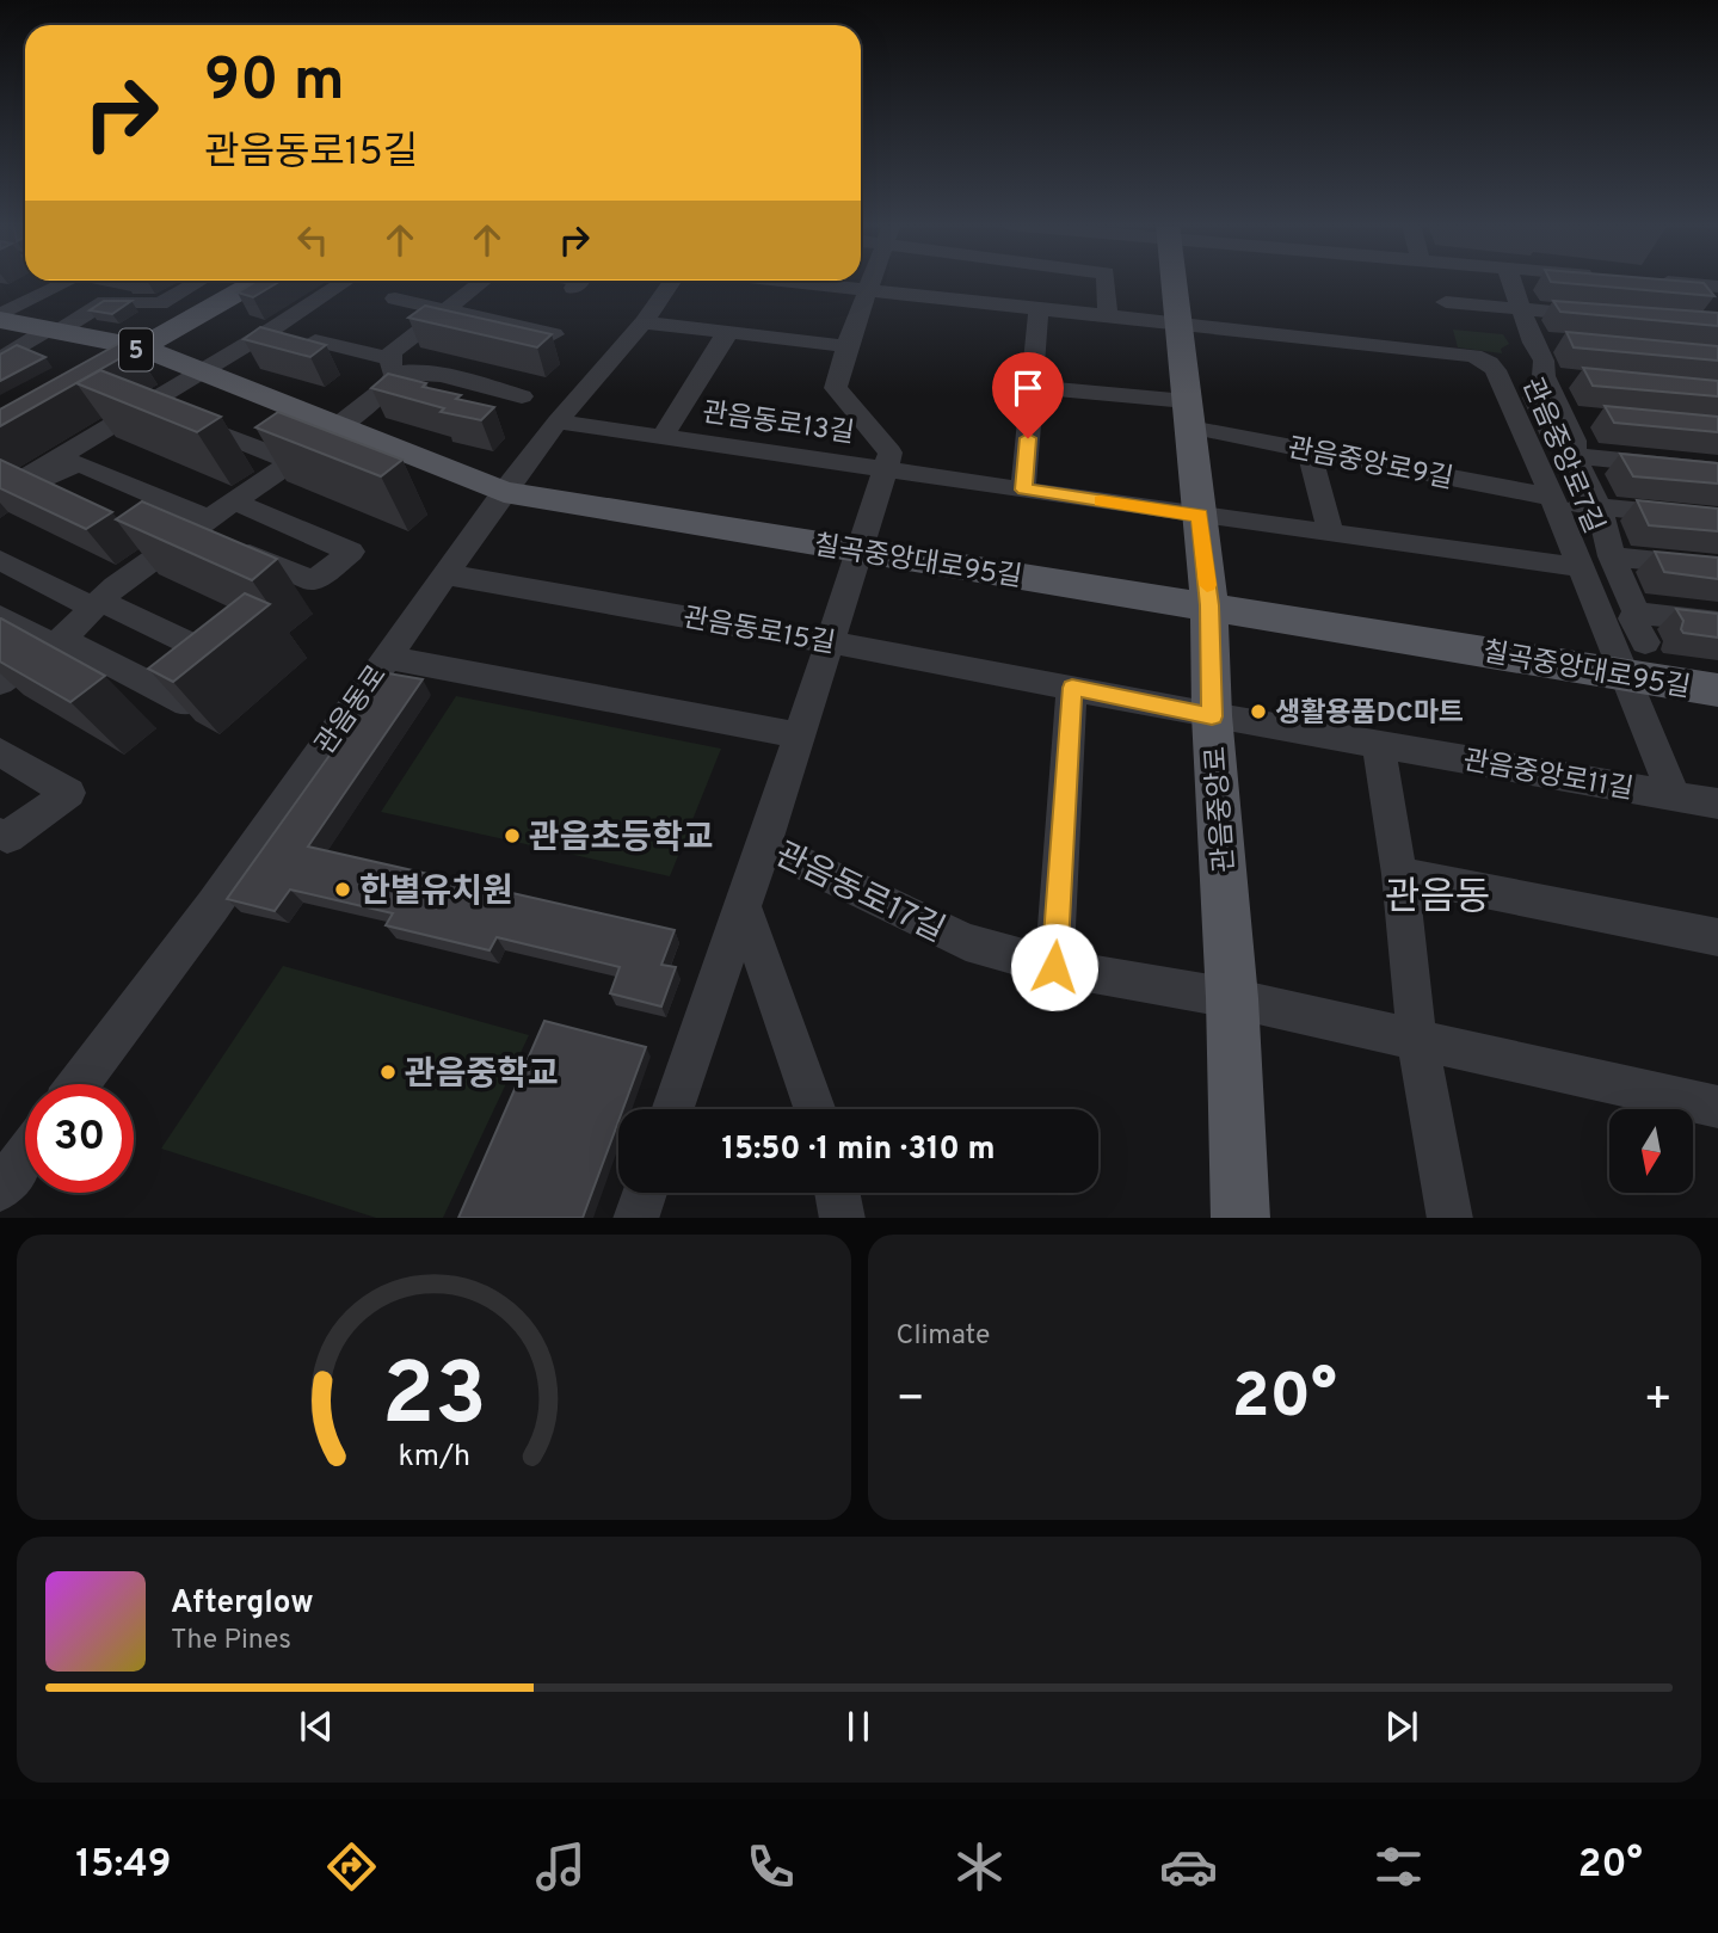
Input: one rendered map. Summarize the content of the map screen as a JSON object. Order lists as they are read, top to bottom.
{
  "streets": {
    "main road": ["5", "칠곡중앙대로95길", "관음중앙로"],
    "street": [
      "관음동로13길",
      "관음중앙로7길",
      "관음중앙로9길",
      "관음동로15길",
      "관음동로",
      "관음중앙로11길",
      "관음동로17길"
    ]
  },
  "crossings": [
    ["5", "칠곡중앙대로95길"],
    ["관음동로13길", "관음동로"],
    ["관음동로13길", "관음중앙로"],
    ["관음동로13길", "관음동로17길"],
    ["관음중앙로7길", "관음중앙로9길"],
    ["관음중앙로7길", "칠곡중앙대로95길"],
    ["관음중앙로7길", "관음중앙로11길"],
    ["관음중앙로7길", "관음중앙로"],
    ["관음중앙로9길", "관음중앙로"],
    ["칠곡중앙대로95길", "관음동로"],
    ["칠곡중앙대로95길", "관음중앙로"],
    ["칠곡중앙대로95길", "관음동로17길"],
    ["관음동로15길", "관음동로"],
    ["관음동로15길", "관음중앙로11길"],
    ["관음동로15길", "관음중앙로"],
    ["관음동로15길", "관음동로17길"],
    ["관음중앙로11길", "관음중앙로"],
    ["관음중앙로", "관음동로17길"]
  ],
  "districts": ["관음동"],
  "places": [
    "생활용품DC마트",
    "관음초등학교",
    "한별유치원",
    "관음중학교"
  ],
  "north": "bottom",
  "page": {
    "turn": ["90 m", "관음동로15길"],
    "limit": "30",
    "trip": "15:50 · 1 min · 310 m",
    "tile": "Climate",
    "heat": ["−", "20°", "+"],
    "song": ["Afterglow", "The Pines"],
    "tabs": ["15:49", "20°"],
    "gauge": ["23", "km/h"]
  }
}
